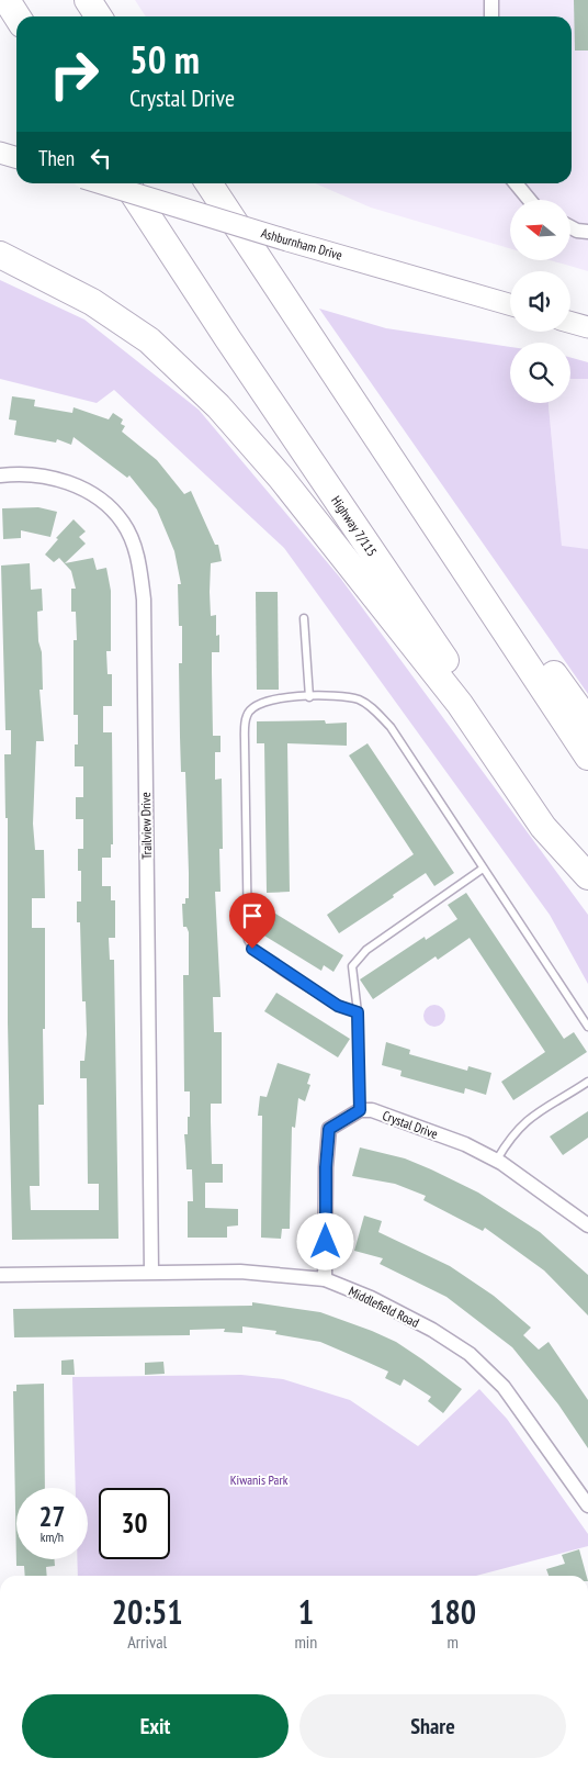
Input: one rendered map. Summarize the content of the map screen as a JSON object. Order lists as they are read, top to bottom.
{
  "streets": {
    "highway": ["Highway 7/115"],
    "main road": ["Ashburnham Drive"],
    "street": ["Trailview Drive", "Crystal Drive", "Middlefield Road"]
  },
  "crossings": [
    ["Trailview Drive", "Middlefield Road"]
  ],
  "parks": ["Kiwanis Park"],
  "north": "left",
  "page": {
    "turn": ["50 m", "Crystal Drive"],
    "then": "Then",
    "speed": "27 km/h",
    "limit": "30",
    "eta": [
      "20:51",
      "Arrival",
      "1",
      "min",
      "180",
      "m"
    ],
    "buttons": ["Exit", "Share"]
  }
}
